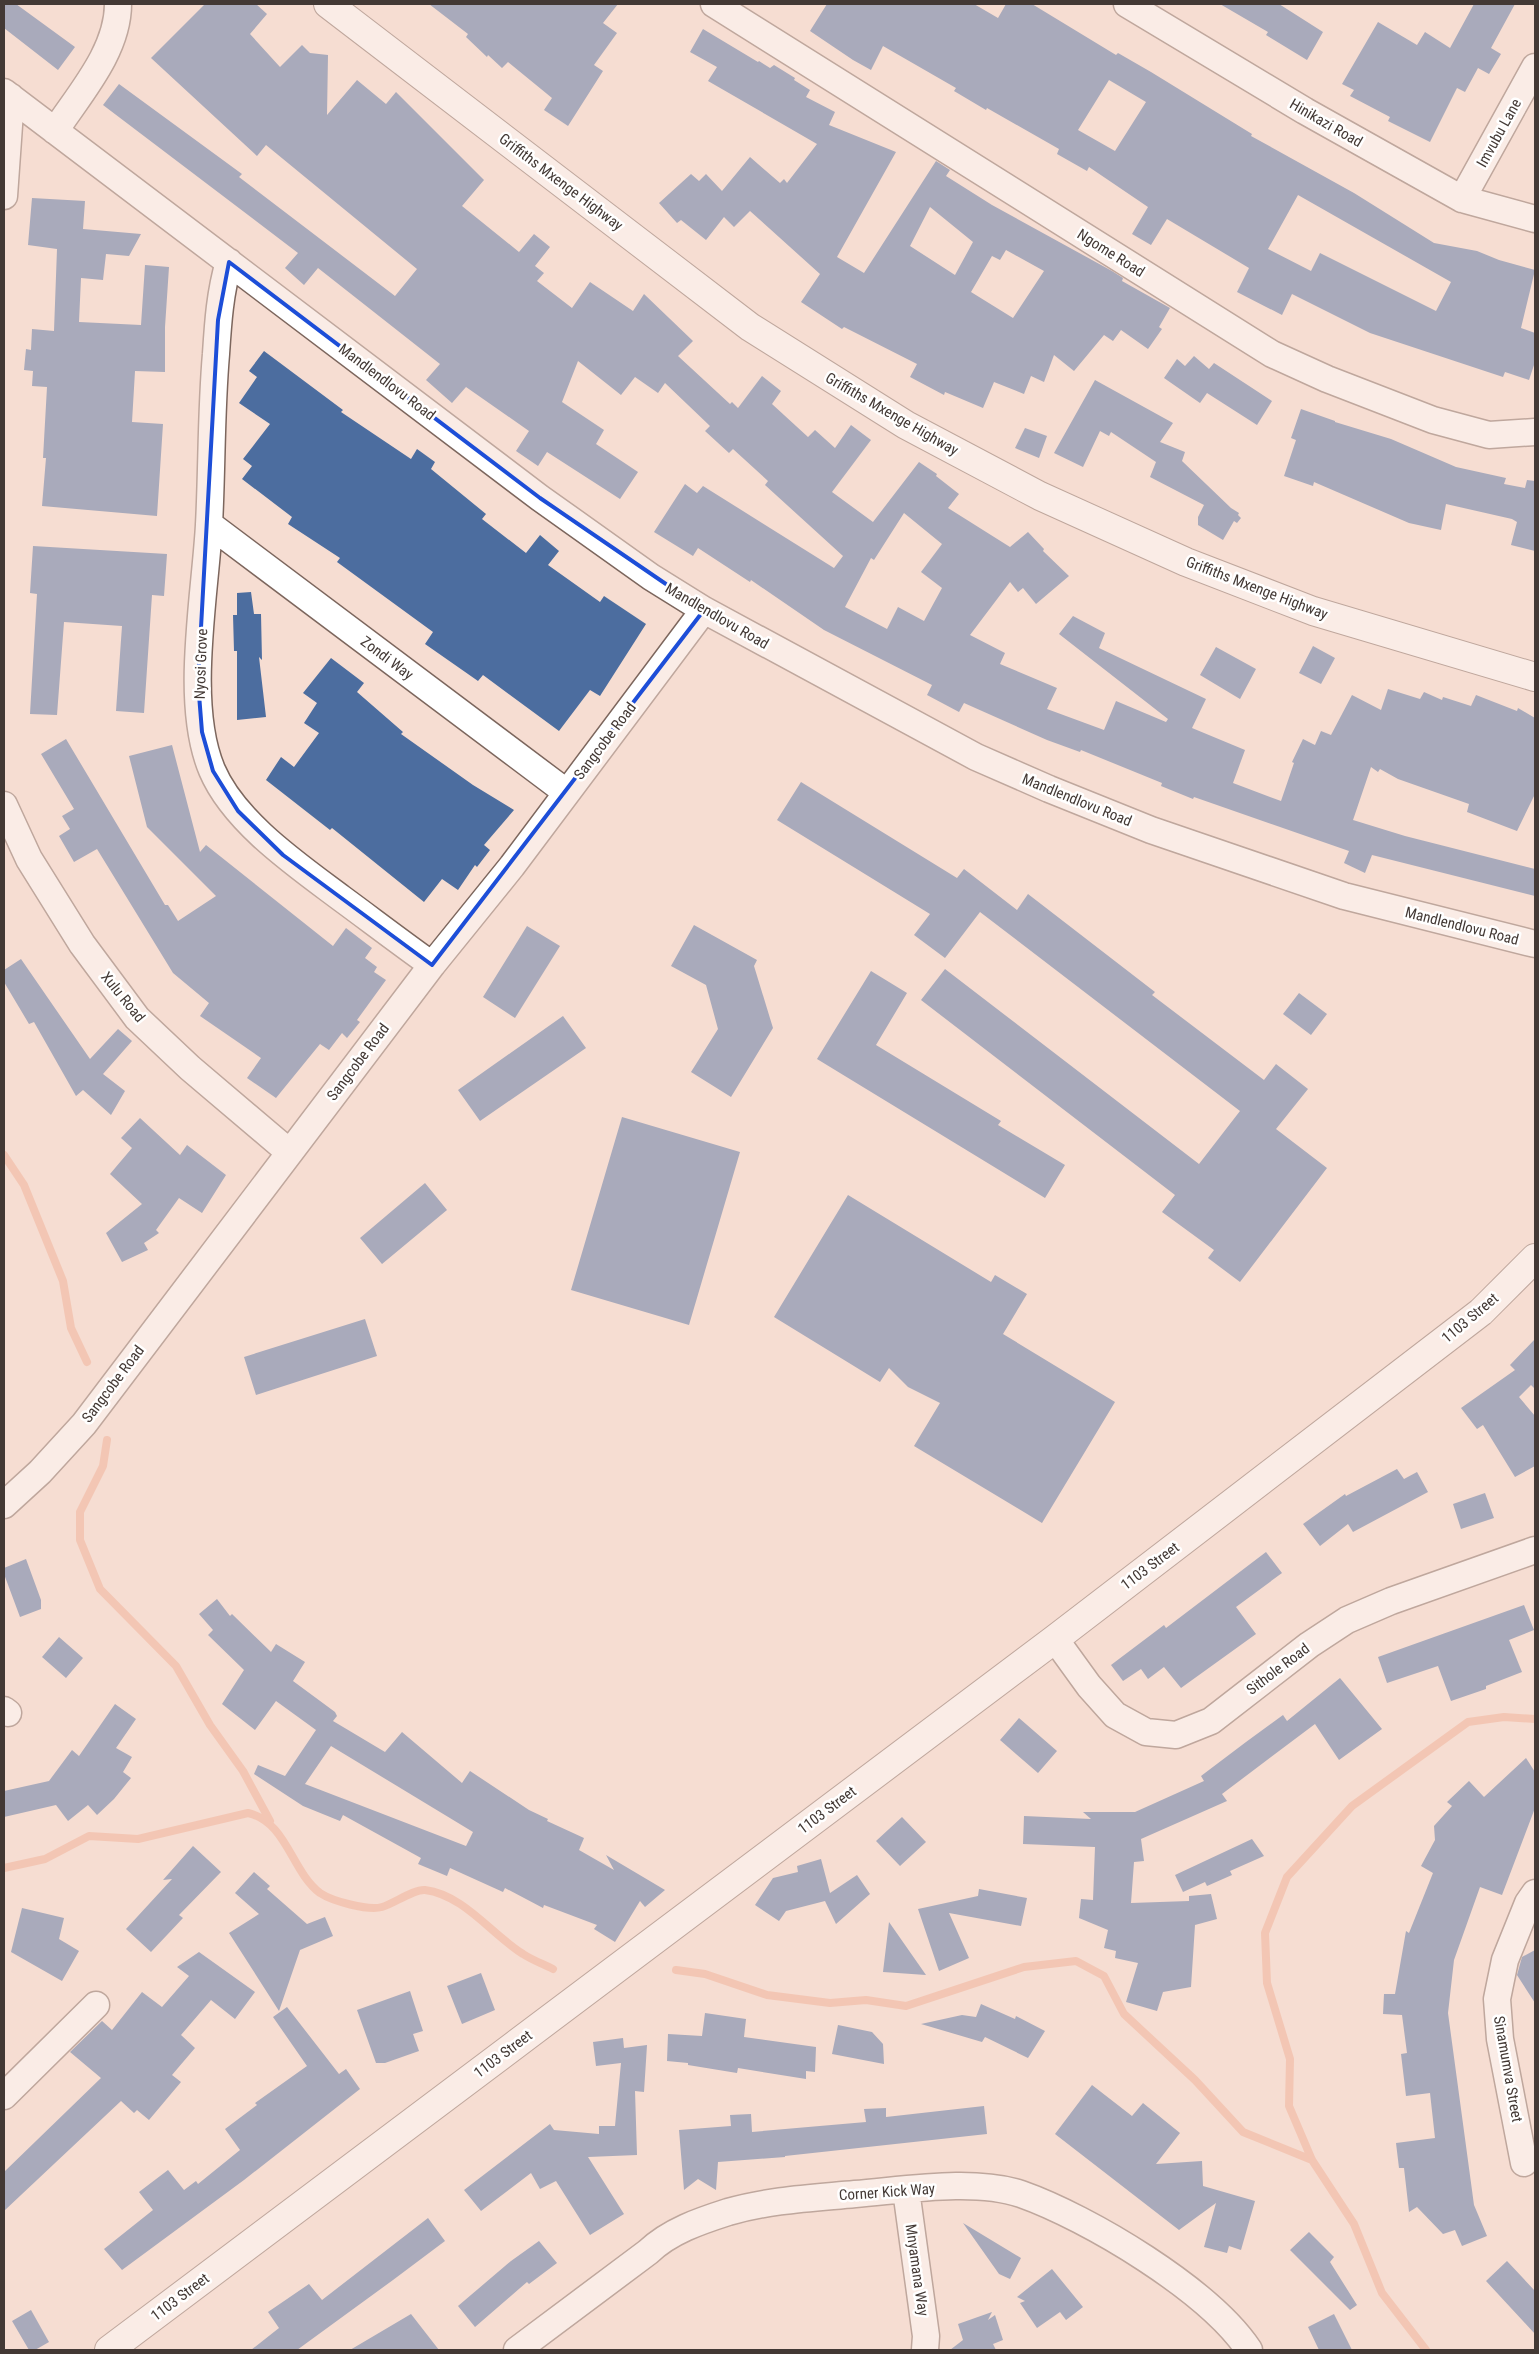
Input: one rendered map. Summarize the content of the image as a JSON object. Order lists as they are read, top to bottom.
{
  "streets": {
    "street": [
      "Hinikazi Road",
      "Imvubu Lane",
      "Griffiths Mxenge Highway",
      "Ngome Road",
      "Mandlendlovu Road",
      "Zondi Way",
      "Nyosi Grove",
      "Sangcobe Road",
      "Xulu Road",
      "1103 Street",
      "Sithole Road",
      "Sinamumva Street",
      "Corner Kick Way",
      "Mnyamana Way"
    ]
  },
  "crossings": [
    ["Hinikazi Road", "Imvubu Lane"],
    ["Mandlendlovu Road", "Nyosi Grove"],
    ["Mandlendlovu Road", "Sangcobe Road"],
    ["Zondi Way", "Nyosi Grove"],
    ["Zondi Way", "Sangcobe Road"],
    ["Nyosi Grove", "Sangcobe Road"],
    ["Sangcobe Road", "Xulu Road"],
    ["1103 Street", "Sithole Road"],
    ["Corner Kick Way", "Mnyamana Way"]
  ]
}
